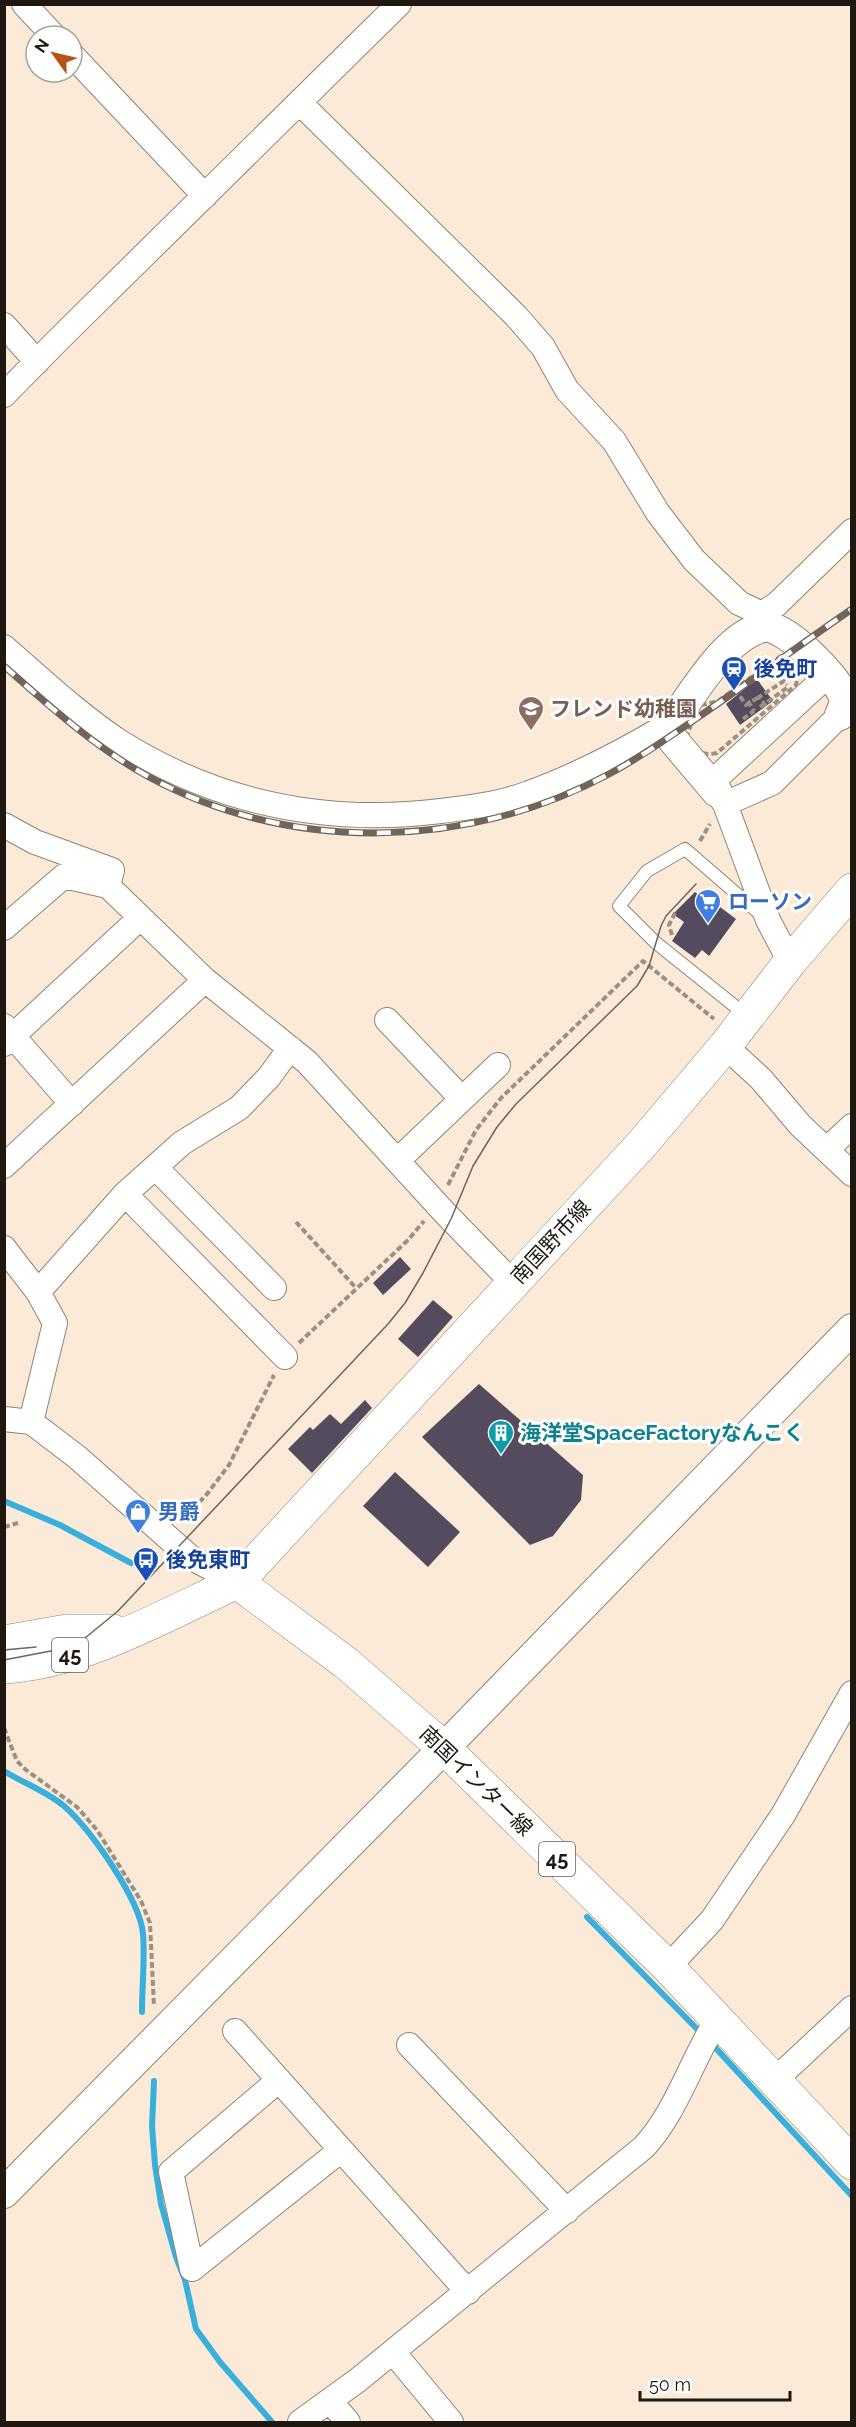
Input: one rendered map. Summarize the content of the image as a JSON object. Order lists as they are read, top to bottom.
{
  "streets": {
    "main road": ["南国野市線", "45", "南国インター線"]
  },
  "crossings": [
    ["南国野市線", "45"],
    ["南国野市線", "南国インター線"],
    ["45", "南国インター線"]
  ],
  "places": {
    "station": ["後免町"],
    "school or university": ["フレンド幼稚園"],
    "supermarket": ["ローソン"],
    "building": ["海洋堂SpaceFactoryなんこく"],
    "shop": ["男爵"],
    "bus stop": ["後免東町"]
  },
  "scale_bar": "50 m",
  "north": "top left"
}
